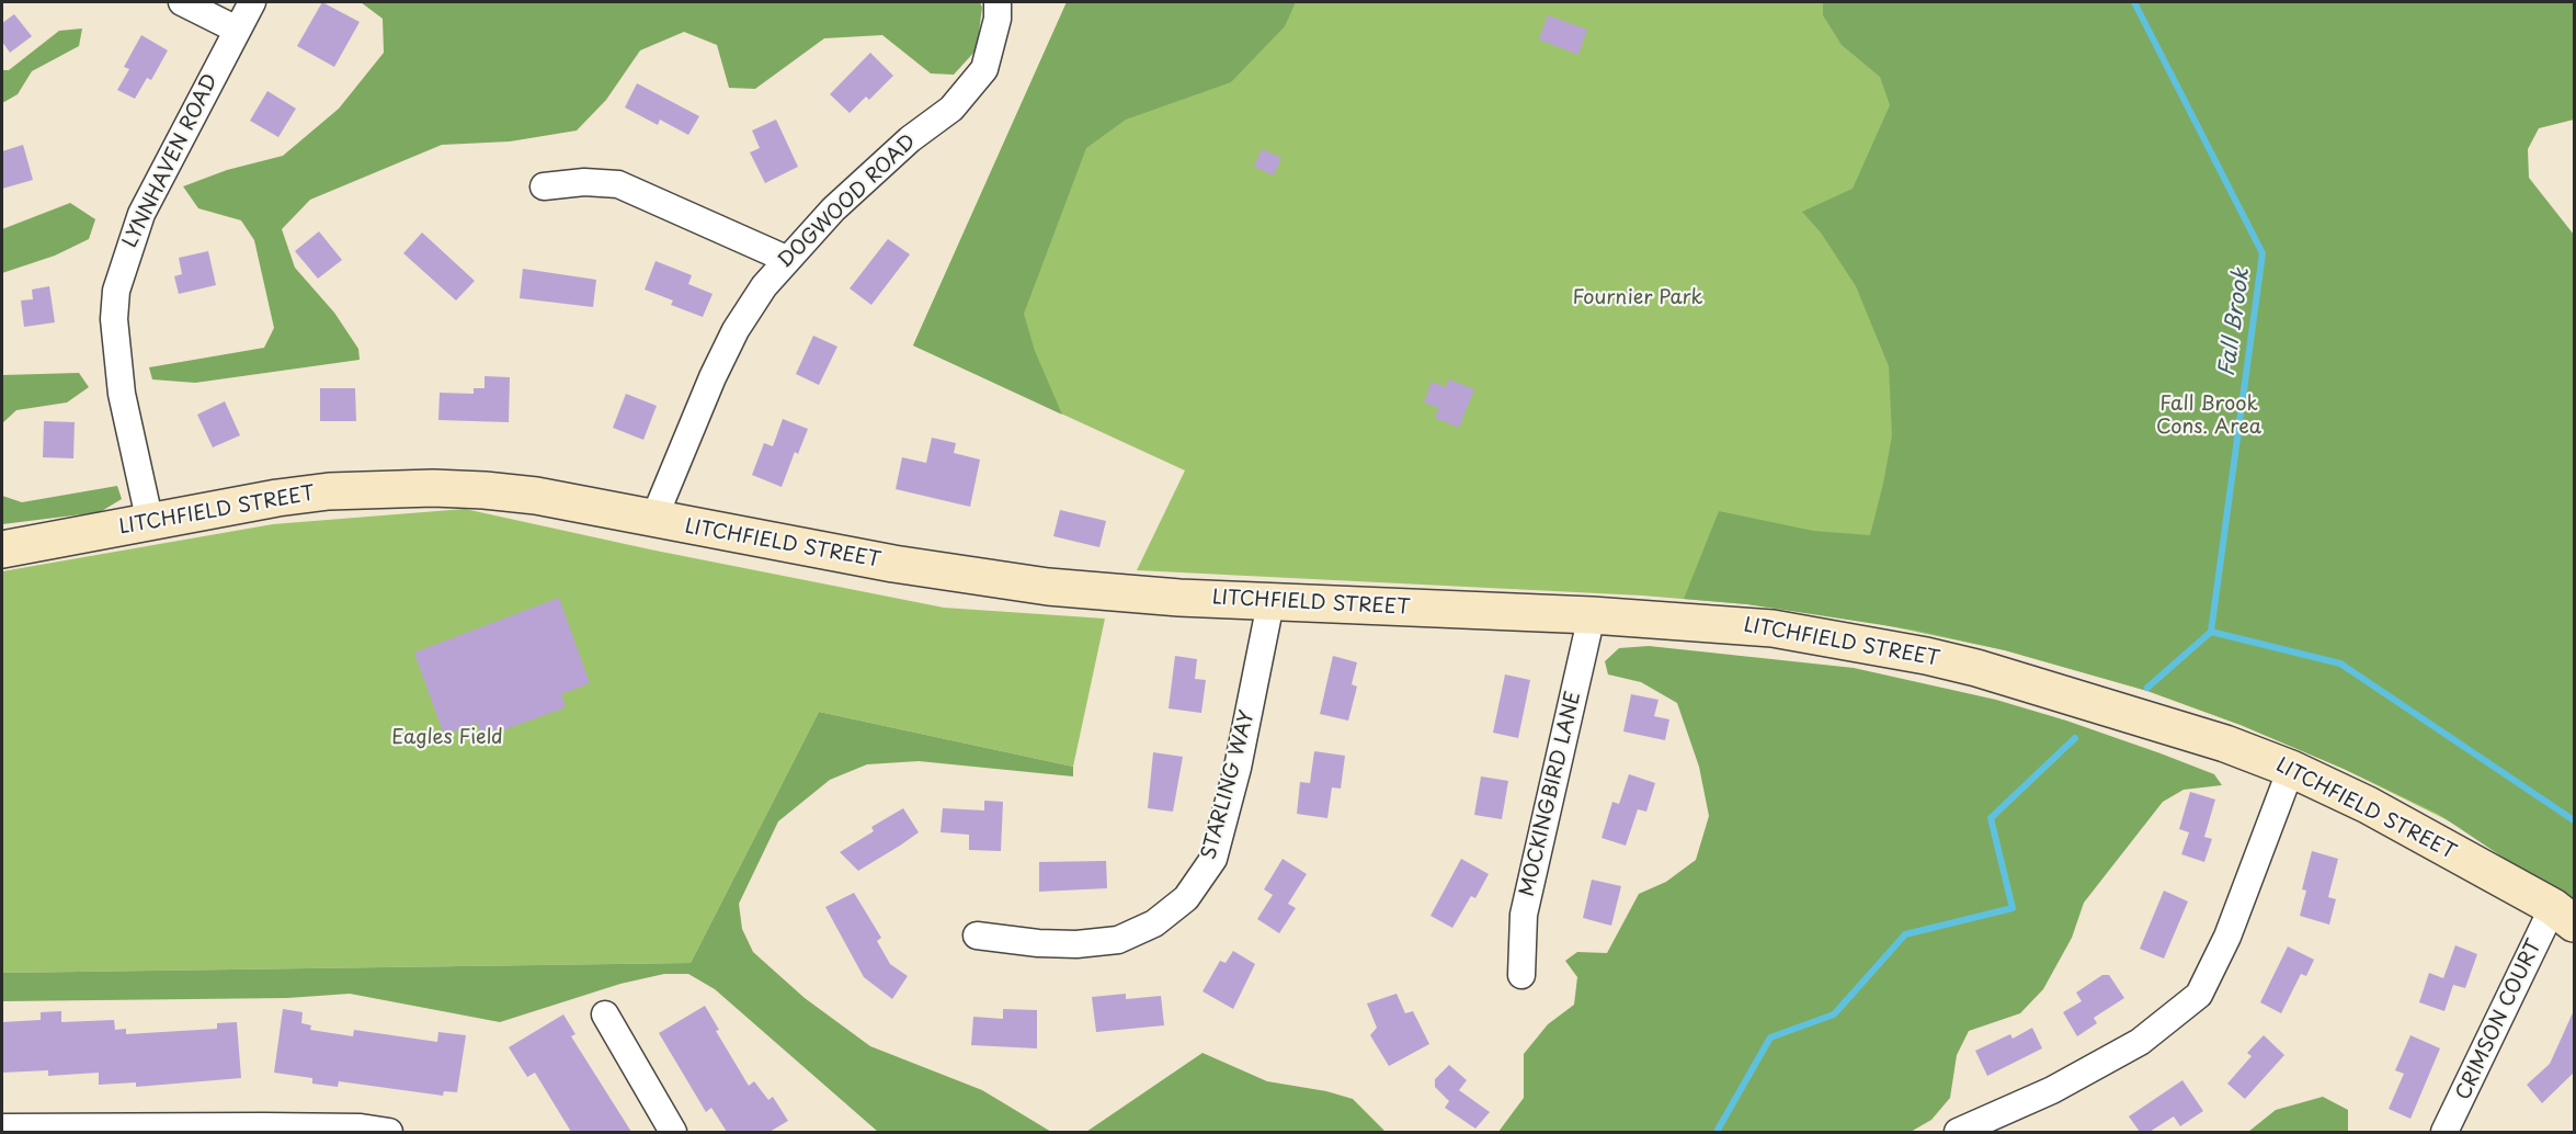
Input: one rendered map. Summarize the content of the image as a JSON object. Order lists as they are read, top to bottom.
{
  "streets": {
    "main road": ["LITCHFIELD STREET"],
    "street": [
      "LYNNHAVEN ROAD",
      "DOGWOOD ROAD",
      "STARLING WAY",
      "MOCKINGBIRD LANE",
      "CRIMSON COURT"
    ]
  },
  "crossings": [
    ["LYNNHAVEN ROAD", "LITCHFIELD STREET"],
    ["DOGWOOD ROAD", "LITCHFIELD STREET"],
    ["LITCHFIELD STREET", "STARLING WAY"],
    ["LITCHFIELD STREET", "MOCKINGBIRD LANE"],
    ["LITCHFIELD STREET", "CRIMSON COURT"]
  ],
  "water": ["Fall Brook"],
  "parks": ["Fournier Park", "Fall Brook Cons. Area", "Eagles Field"]
}
